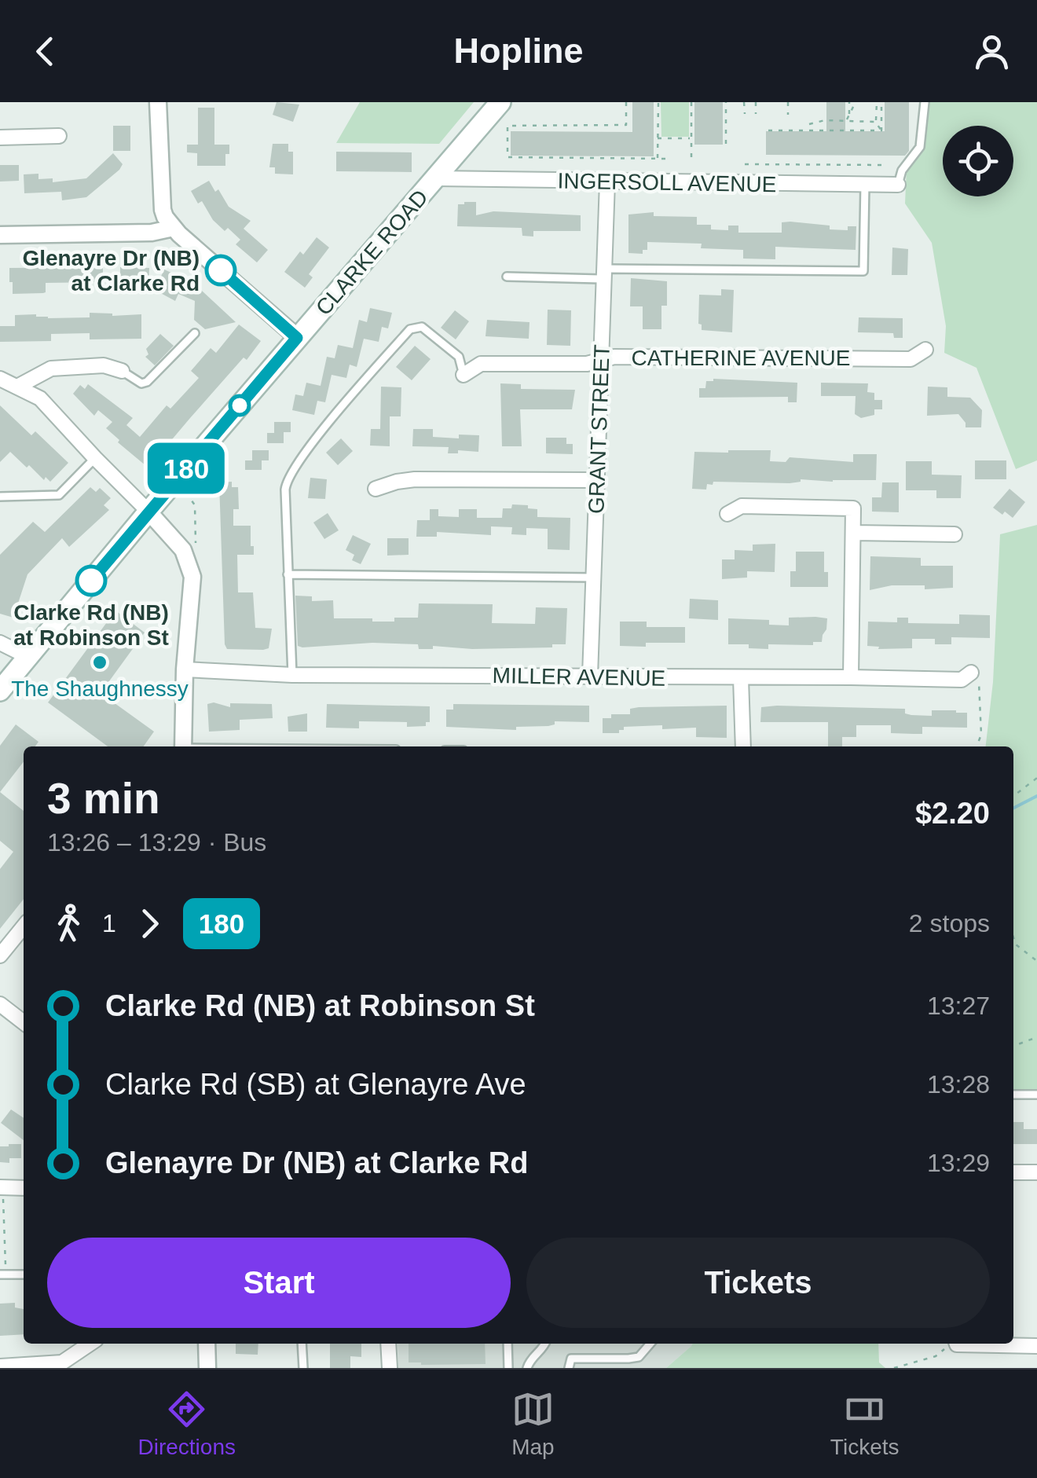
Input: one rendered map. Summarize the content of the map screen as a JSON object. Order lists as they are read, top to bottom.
{
  "streets": {
    "main road": ["CLARKE ROAD"],
    "street": [
      "INGERSOLL AVENUE",
      "CATHERINE AVENUE",
      "GRANT STREET",
      "MILLER AVENUE"
    ]
  },
  "crossings": [
    ["INGERSOLL AVENUE", "CLARKE ROAD"],
    ["INGERSOLL AVENUE", "GRANT STREET"],
    ["CATHERINE AVENUE", "GRANT STREET"],
    ["GRANT STREET", "MILLER AVENUE"]
  ],
  "places": ["Glenayre Dr (NB) at Clarke Rd", "Clarke Rd (NB) at Robinson St", "The Shaughnessy"],
  "lines": ["bus line 180"],
  "page": {
    "header": "Hopline",
    "on_map": "180",
    "heading": ["3 min", "13:26 – 13:29 · Bus", "$2.20"],
    "legs": ["1", "180", "2 stops"],
    "list": [
      {
        "name": "Clarke Rd (NB) at Robinson St",
        "value": "13:27"
      },
      {
        "name": "Clarke Rd (SB) at Glenayre Ave",
        "value": "13:28"
      },
      {
        "name": "Glenayre Dr (NB) at Clarke Rd",
        "value": "13:29"
      }
    ],
    "buttons": ["Start", "Tickets"],
    "tabs": ["Directions", "Map", "Tickets"]
  }
}
